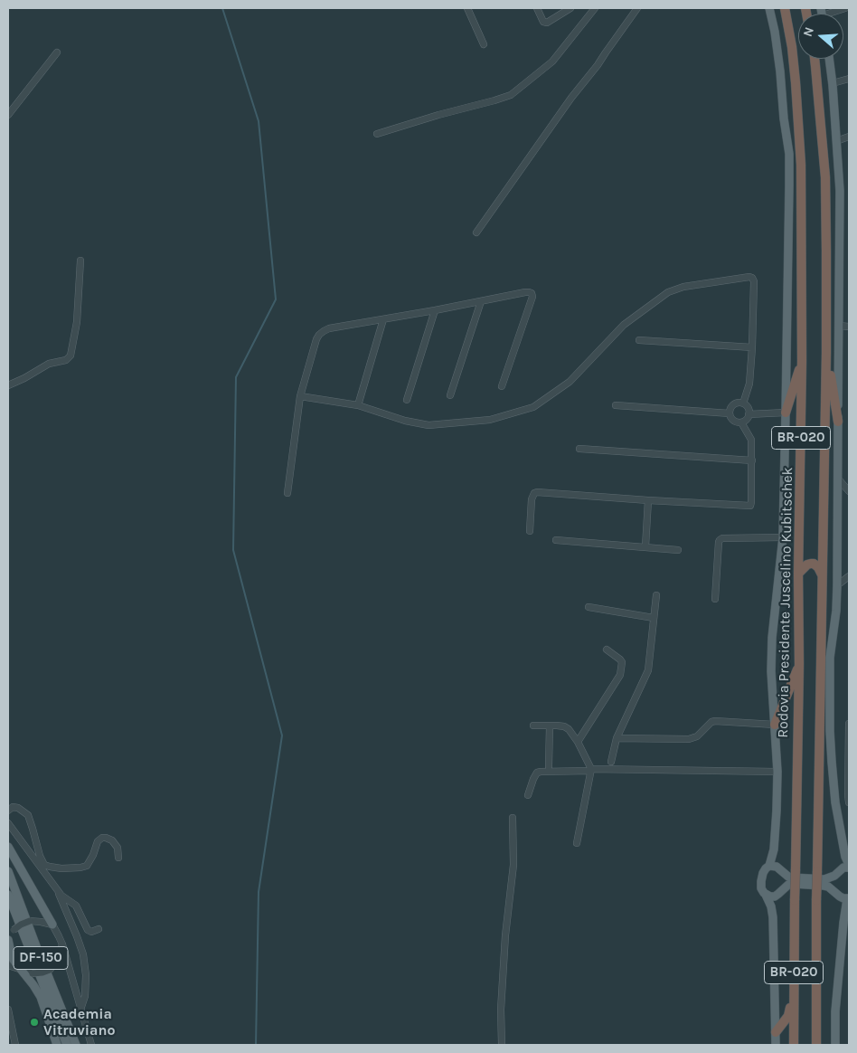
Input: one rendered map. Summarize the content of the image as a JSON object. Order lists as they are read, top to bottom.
{
  "streets": {
    "highway": ["BR-020", "Rodovia Presidente Juscelino Kubitschek"],
    "main road": ["DF-150"]
  },
  "crossings": [
    ["BR-020", "Rodovia Presidente Juscelino Kubitschek"]
  ],
  "places": ["Academia Vitruviano"],
  "north": "left"
}
